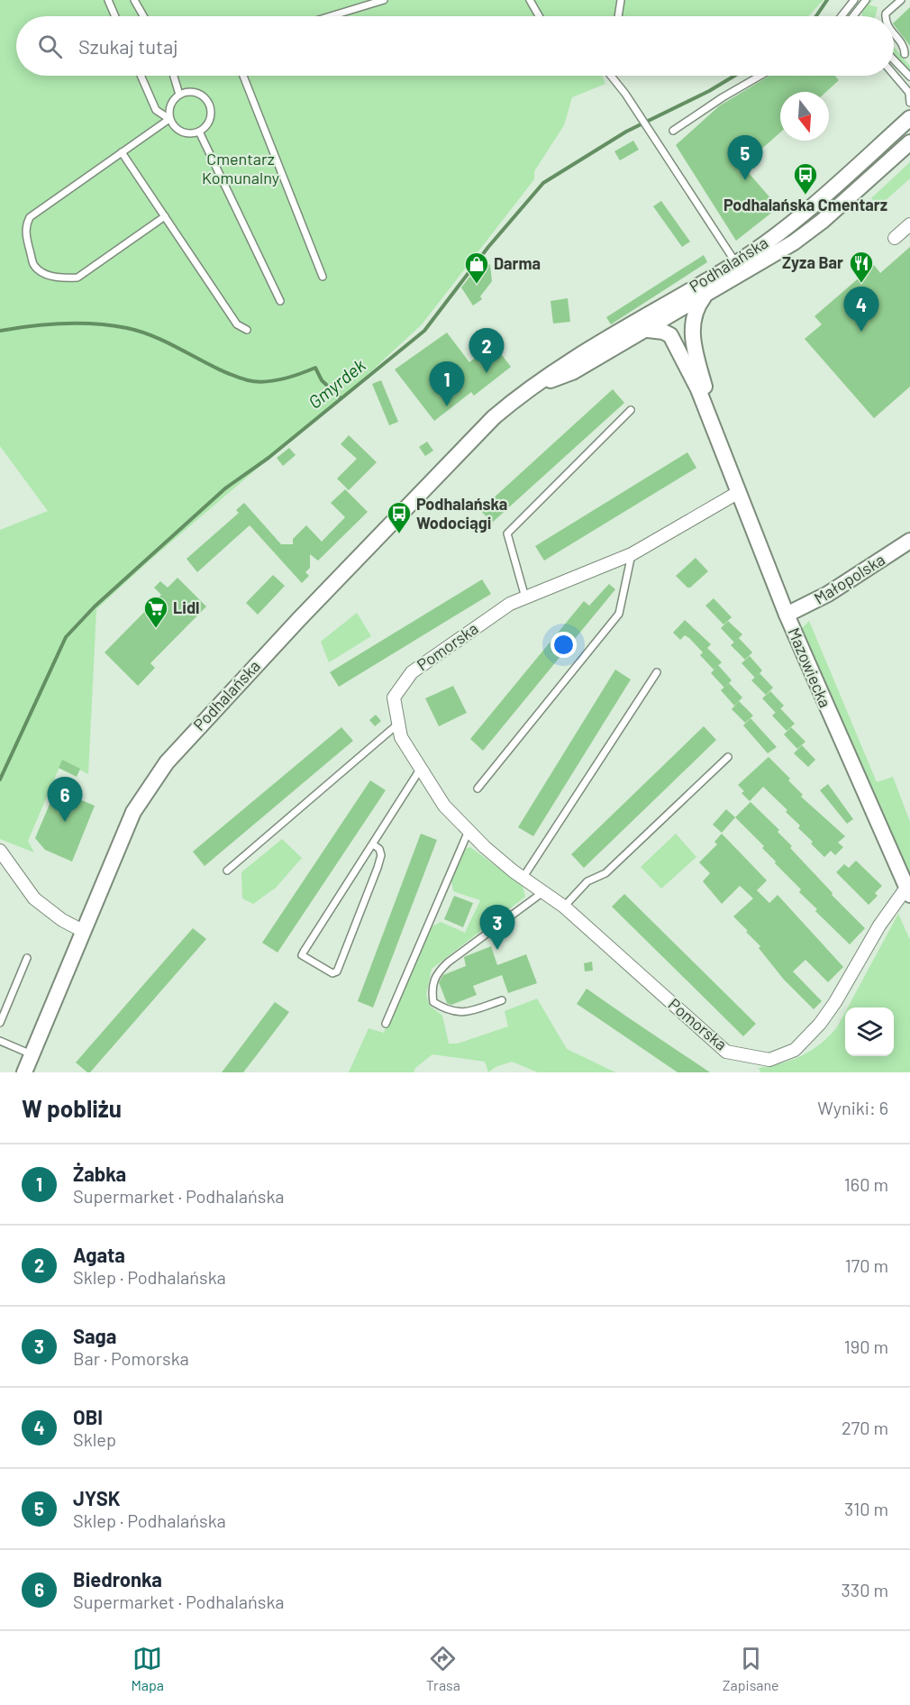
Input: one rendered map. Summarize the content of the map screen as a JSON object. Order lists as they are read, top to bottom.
{
  "streets": {
    "street": [
      "Podhalańska",
      "Małopolska",
      "Pomorska",
      "Mazowiecka"
    ]
  },
  "crossings": [
    ["Podhalańska", "Mazowiecka"],
    ["Małopolska", "Mazowiecka"],
    ["Pomorska", "Mazowiecka"]
  ],
  "water": ["Gmyrdek"],
  "parks": ["Cmentarz Komunalny"],
  "places": {
    "bus stop": ["Podhalańska Cmentarz", "Podhalańska Wodociągi"],
    "restaurant": ["Zyza Bar"],
    "shop": ["Darma"],
    "supermarket": ["Lidl"]
  },
  "north": "bottom",
  "page": {
    "search": "Szukaj tutaj",
    "pins": [
      "5",
      "4",
      "2",
      "1",
      "6",
      "3"
    ],
    "heading": ["W pobliżu", "Wyniki: 6"],
    "list": [
      {
        "mark": "1",
        "name": "Żabka",
        "note": "Supermarket · Podhalańska",
        "value": "160 m"
      },
      {
        "mark": "2",
        "name": "Agata",
        "note": "Sklep · Podhalańska",
        "value": "170 m"
      },
      {
        "mark": "3",
        "name": "Saga",
        "note": "Bar · Pomorska",
        "value": "190 m"
      },
      {
        "mark": "4",
        "name": "OBI",
        "note": "Sklep",
        "value": "270 m"
      },
      {
        "mark": "5",
        "name": "JYSK",
        "note": "Sklep · Podhalańska",
        "value": "310 m"
      },
      {
        "mark": "6",
        "name": "Biedronka",
        "note": "Supermarket · Podhalańska",
        "value": "330 m"
      }
    ],
    "nav": ["Mapa", "Trasa", "Zapisane"]
  }
}
